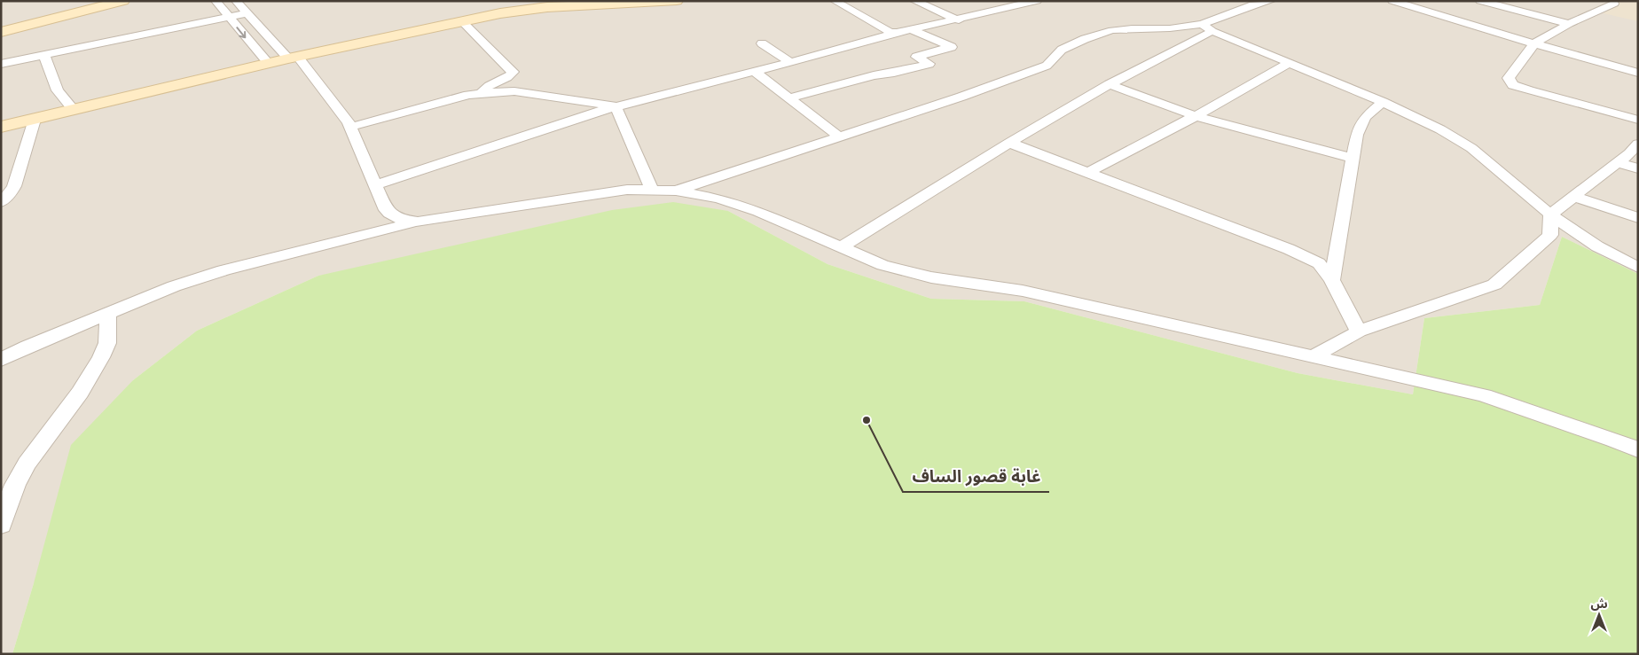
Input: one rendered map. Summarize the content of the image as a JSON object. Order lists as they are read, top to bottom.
{
  "places": ["غابة قصور الساف"],
  "north": "top"
}
